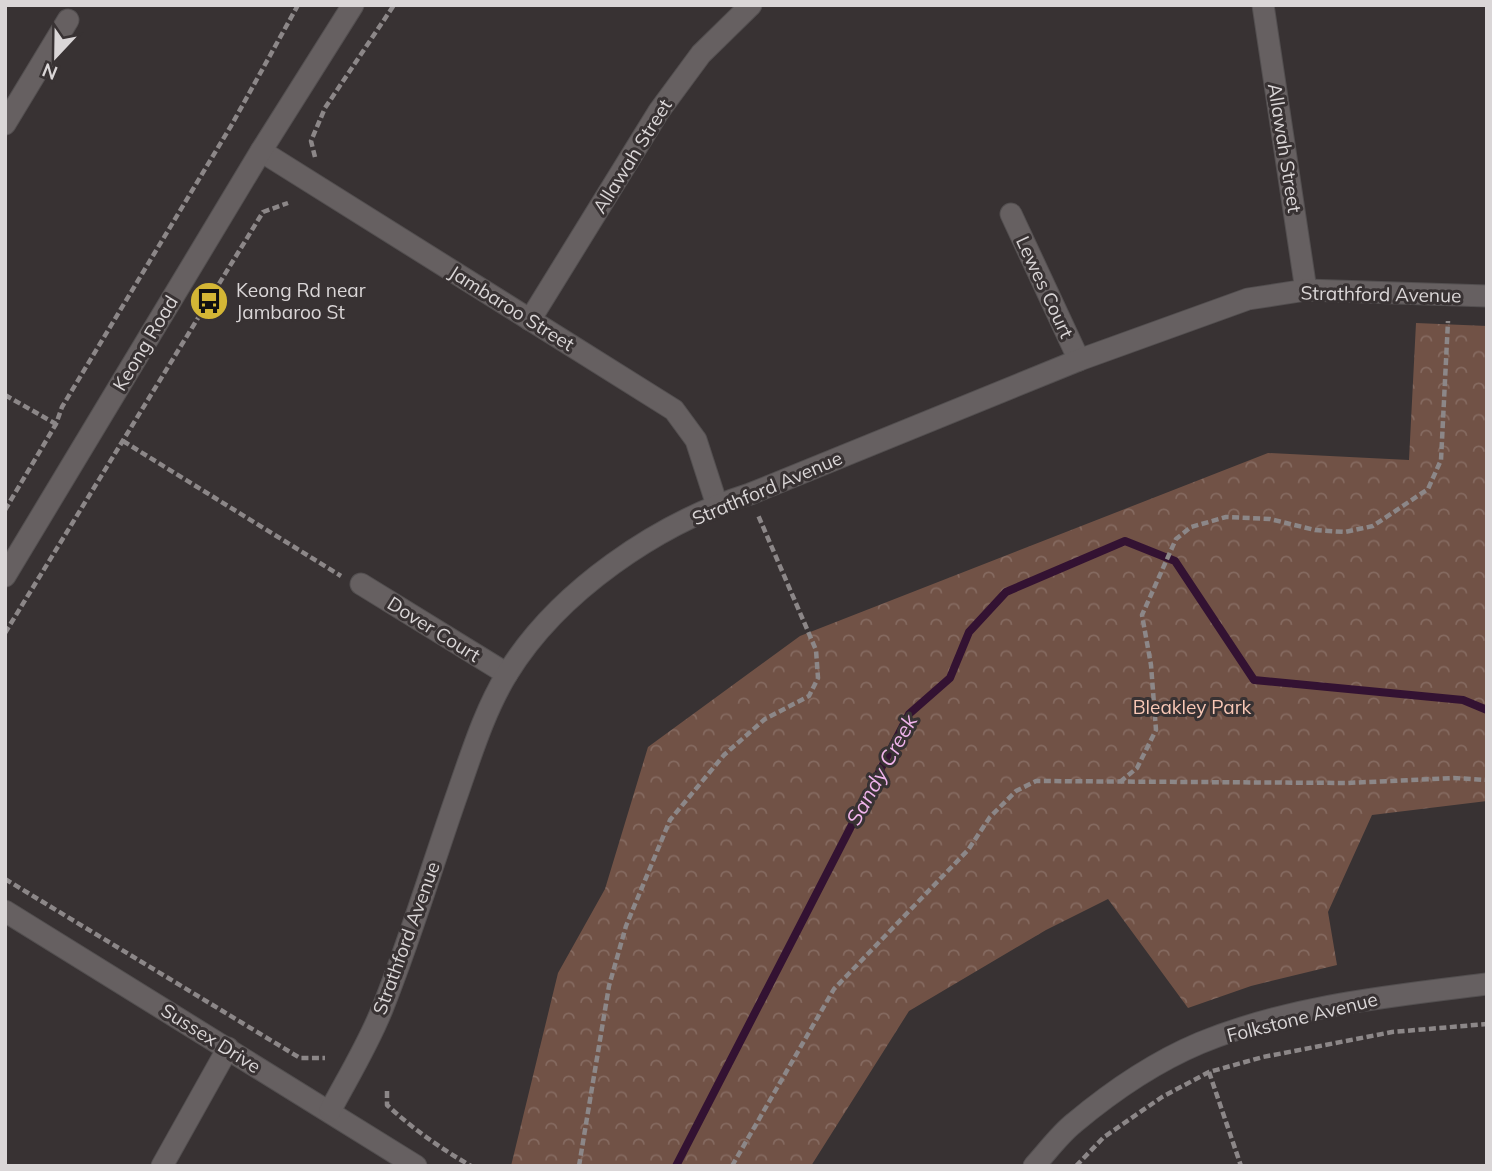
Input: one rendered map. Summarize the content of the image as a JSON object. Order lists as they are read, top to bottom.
{
  "streets": {
    "street": [
      "Allawah Street",
      "Lewes Court",
      "Strathford Avenue",
      "Jambaroo Street",
      "Keong Road",
      "Dover Court",
      "Folkstone Avenue",
      "Sussex Drive"
    ]
  },
  "crossings": [
    ["Allawah Street", "Strathford Avenue"],
    ["Allawah Street", "Jambaroo Street"],
    ["Lewes Court", "Strathford Avenue"],
    ["Strathford Avenue", "Jambaroo Street"],
    ["Strathford Avenue", "Dover Court"],
    ["Strathford Avenue", "Sussex Drive"],
    ["Jambaroo Street", "Keong Road"]
  ],
  "water": ["Sandy Creek"],
  "parks": ["Bleakley Park"],
  "places": {
    "bus stop": ["Keong Rd near Jambaroo St"]
  },
  "north": "bottom"
}
